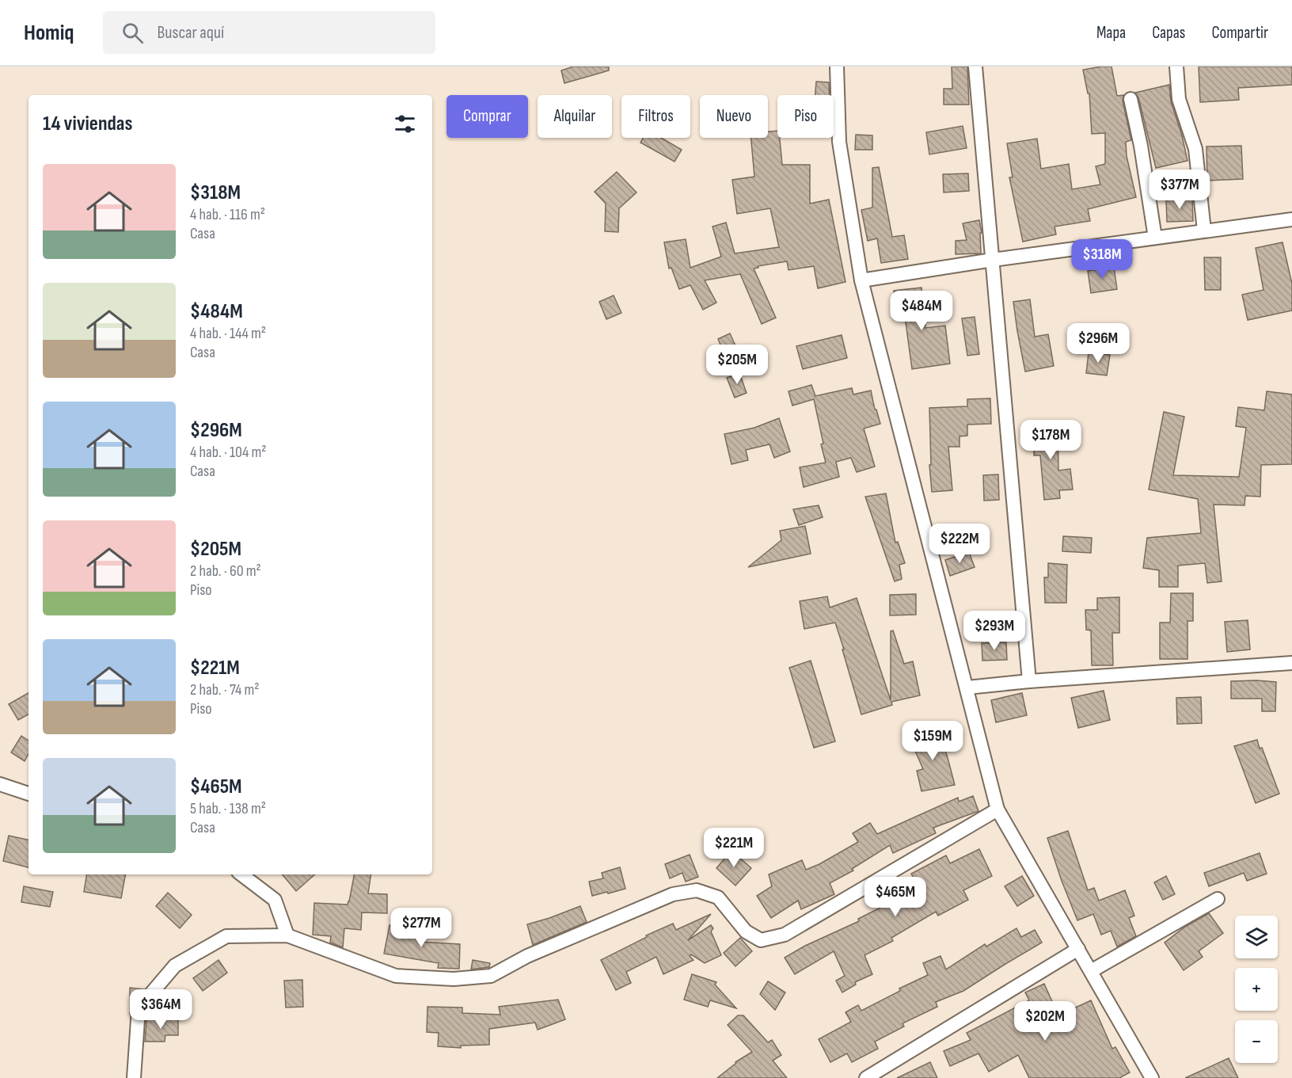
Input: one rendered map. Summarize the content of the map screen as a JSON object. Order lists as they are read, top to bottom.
{
  "page": {
    "header": "Homiq",
    "search": "Buscar aquí",
    "nav": ["Mapa", "Capas", "Compartir"],
    "chip": [
      "Comprar",
      "Alquilar",
      "Filtros",
      "Nuevo",
      "Piso"
    ],
    "heading": "14 viviendas",
    "list": [
      {
        "name": "$318M",
        "note": "4 hab. · 116 m² · Casa"
      },
      {
        "name": "$484M",
        "note": "4 hab. · 144 m² · Casa"
      },
      {
        "name": "$296M",
        "note": "4 hab. · 104 m² · Casa"
      },
      {
        "name": "$205M",
        "note": "2 hab. · 60 m² · Piso"
      },
      {
        "name": "$221M",
        "note": "2 hab. · 74 m² · Piso"
      },
      {
        "name": "$465M",
        "note": "5 hab. · 138 m² · Casa"
      }
    ],
    "price": [
      "$377M",
      "$318M",
      "$484M",
      "$296M",
      "$205M",
      "$178M",
      "$222M",
      "$293M",
      "$159M",
      "$221M",
      "$465M",
      "$277M",
      "$364M",
      "$202M"
    ],
    "map_buttons": ["+", "−"]
  }
}
